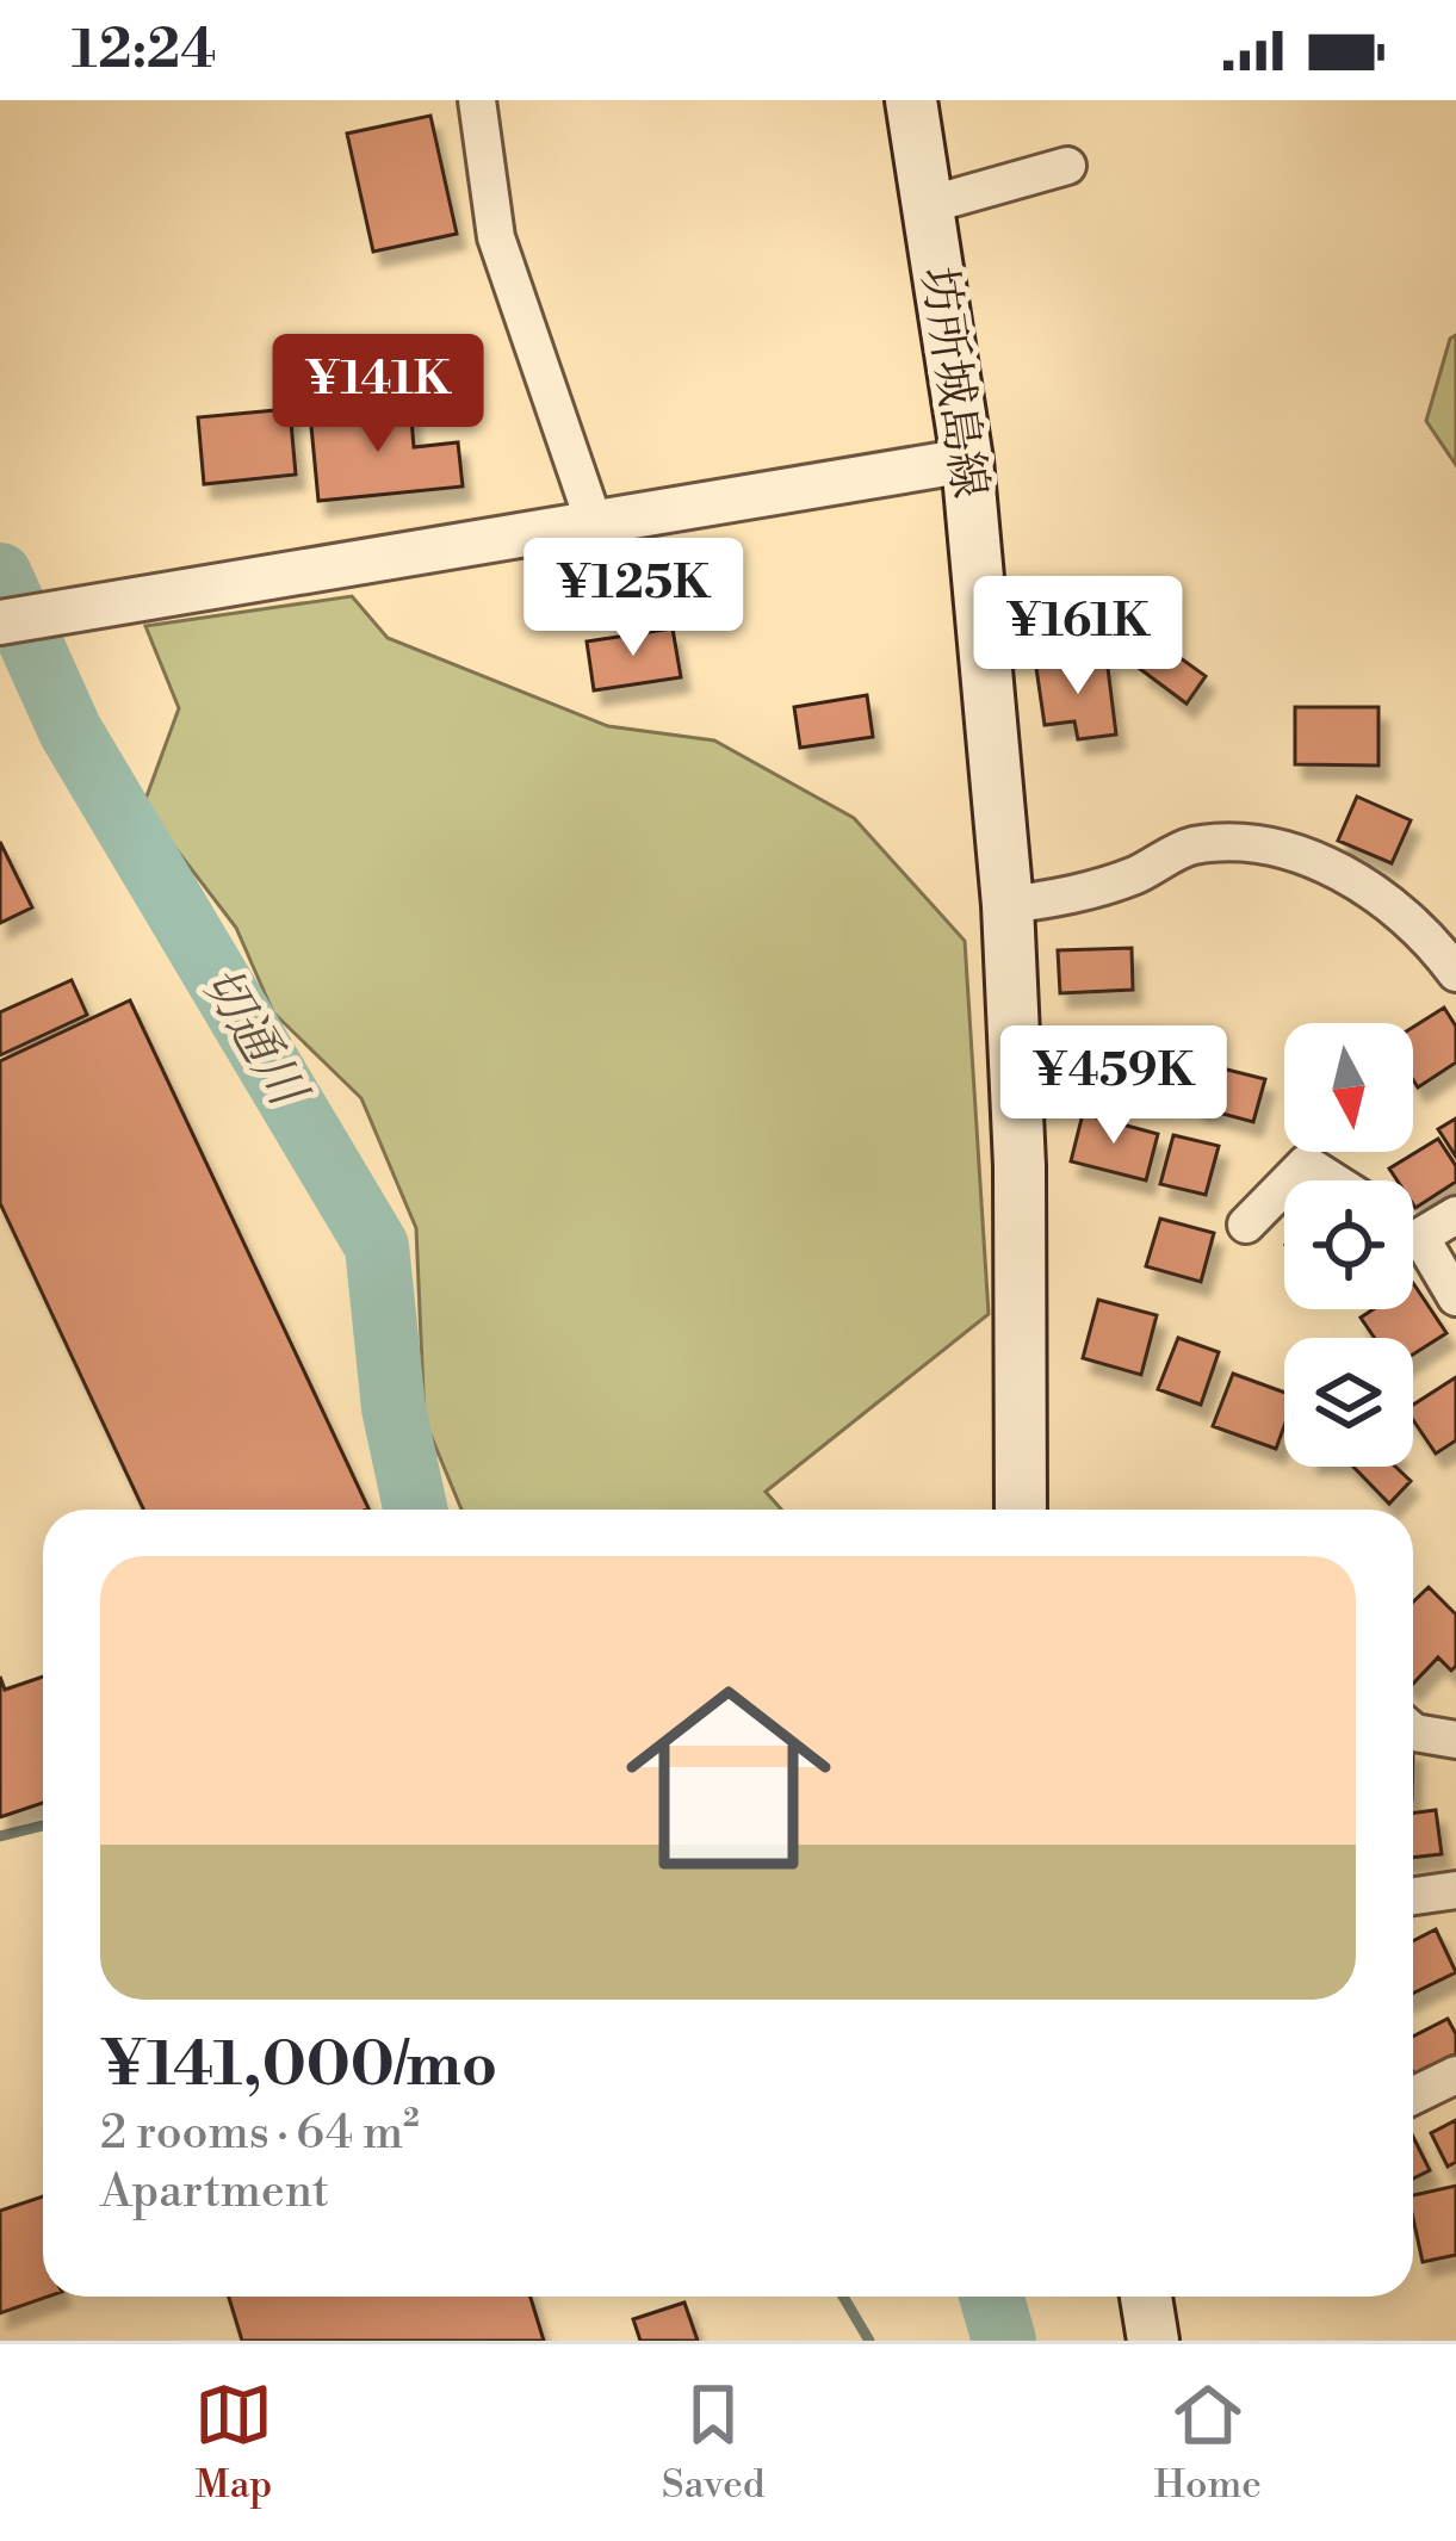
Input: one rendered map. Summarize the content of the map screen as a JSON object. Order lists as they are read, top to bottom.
{
  "streets": {
    "main road": ["坊所城島線"]
  },
  "water": ["切通川"],
  "north": "bottom",
  "page": {
    "status": "12:24",
    "price": [
      "¥141K",
      "¥125K",
      "¥161K",
      "¥459K"
    ],
    "list": [
      {
        "name": "¥141,000/mo",
        "note": "2 rooms · 64 m² · Apartment"
      }
    ],
    "tabs": ["Map", "Saved", "Home"]
  }
}
